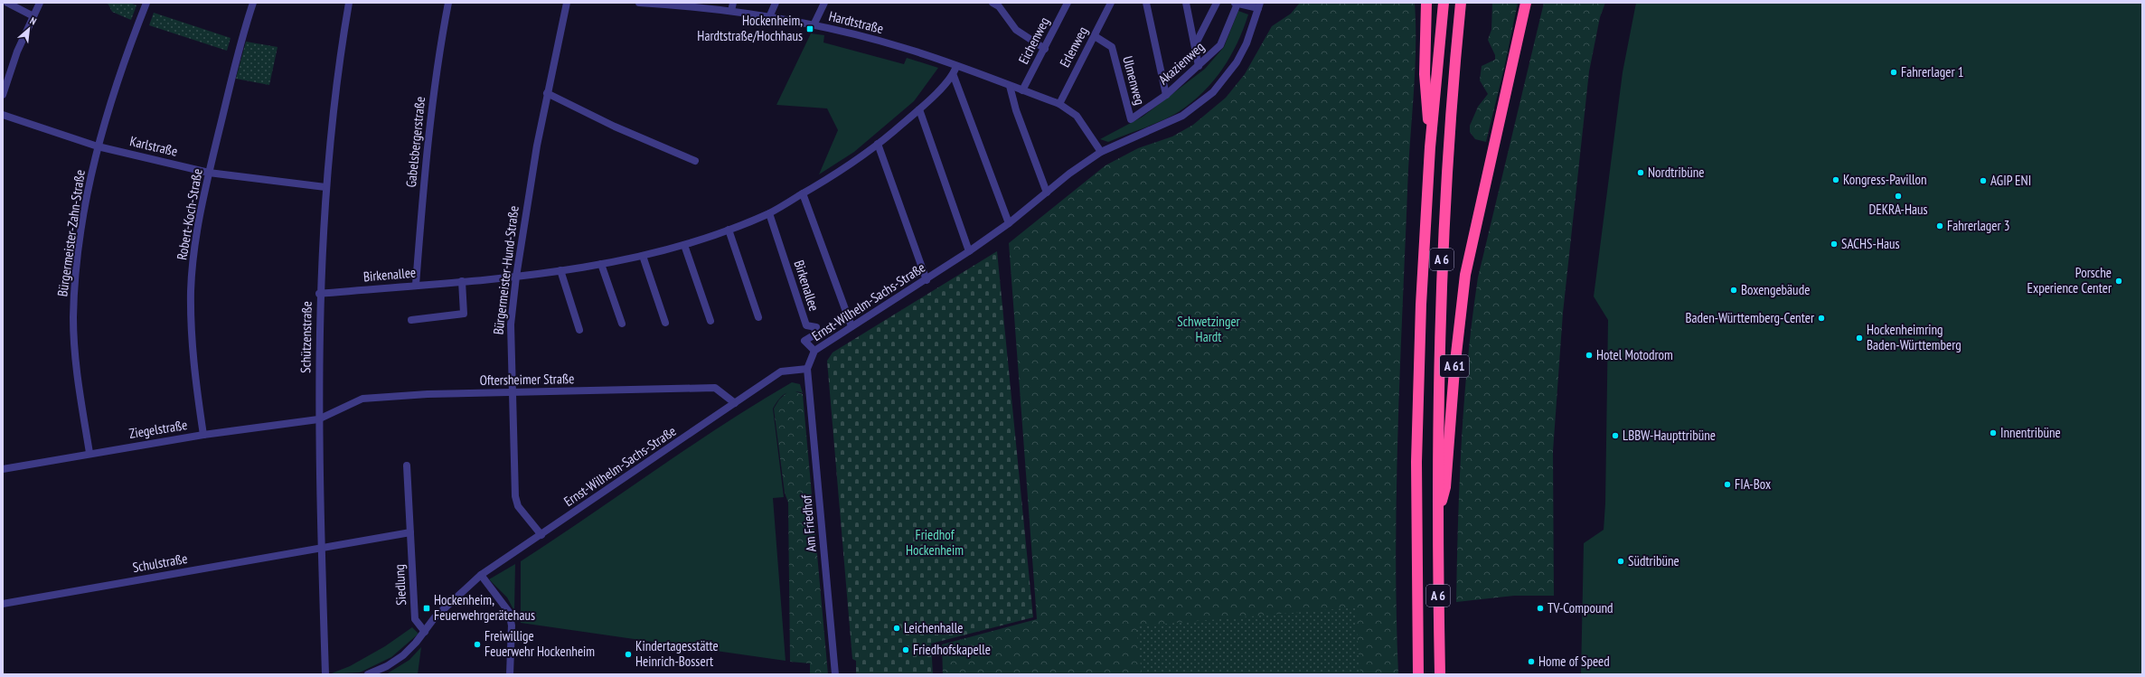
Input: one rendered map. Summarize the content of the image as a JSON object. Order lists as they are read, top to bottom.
{
  "streets": {
    "highway": ["A 6", "A 61"],
    "street": [
      "Hardtstraße",
      "Eichenweg",
      "Erlenweg",
      "Akazienweg",
      "Ulmenweg",
      "Gabelsbergerstraße",
      "Karlstraße",
      "Robert-Koch-Straße",
      "Bürgermeister-Zahn-Straße",
      "Bürgermeister-Hund-Straße",
      "Birkenallee",
      "Ernst-Wilhelm-Sachs-Straße",
      "Schützenstraße",
      "Oftersheimer Straße",
      "Ziegelstraße",
      "Am Friedhof",
      "Schulstraße",
      "Siedlung"
    ]
  },
  "crossings": [
    ["Erlenweg", "Ulmenweg"],
    ["Akazienweg", "Ulmenweg"],
    ["Gabelsbergerstraße", "Birkenallee"],
    ["Karlstraße", "Robert-Koch-Straße"],
    ["Karlstraße", "Bürgermeister-Zahn-Straße"],
    ["Karlstraße", "Schützenstraße"],
    ["Robert-Koch-Straße", "Ziegelstraße"],
    ["Bürgermeister-Zahn-Straße", "Ziegelstraße"],
    ["A 6", "A 61"],
    ["Bürgermeister-Hund-Straße", "Birkenallee"],
    ["Bürgermeister-Hund-Straße", "Ernst-Wilhelm-Sachs-Straße"],
    ["Bürgermeister-Hund-Straße", "Oftersheimer Straße"],
    ["Birkenallee", "Ernst-Wilhelm-Sachs-Straße"],
    ["Birkenallee", "Schützenstraße"],
    ["Ernst-Wilhelm-Sachs-Straße", "Oftersheimer Straße"],
    ["Ernst-Wilhelm-Sachs-Straße", "Am Friedhof"],
    ["Ernst-Wilhelm-Sachs-Straße", "Siedlung"],
    ["Schützenstraße", "Oftersheimer Straße"],
    ["Schützenstraße", "Ziegelstraße"],
    ["Schützenstraße", "Schulstraße"],
    ["Oftersheimer Straße", "Ziegelstraße"]
  ],
  "parks": ["Schwetzinger Hardt", "Friedhof Hockenheim"],
  "places": {
    "transit": ["Hockenheim, Hardtstraße/Hochhaus", "Hockenheim, Feuerwehrgerätehaus"],
    "other": [
      "Fahrerlager 1",
      "Nordtribüne",
      "Kongress-Pavillon",
      "AGIP ENI",
      "DEKRA-Haus",
      "Fahrerlager 3",
      "SACHS-Haus",
      "Porsche Experience Center",
      "Boxengebäude",
      "Baden-Württemberg-Center",
      "Hockenheimring Baden-Württemberg",
      "Hotel Motodrom",
      "Innentribüne",
      "LBBW-Haupttribüne",
      "FIA-Box",
      "Südtribüne",
      "TV-Compound",
      "Leichenhalle",
      "Freiwillige Feuerwehr Hockenheim",
      "Friedhofskapelle",
      "Kindertagesstätte Heinrich-Bossert",
      "Home of Speed"
    ]
  },
  "north": "top right"
}
